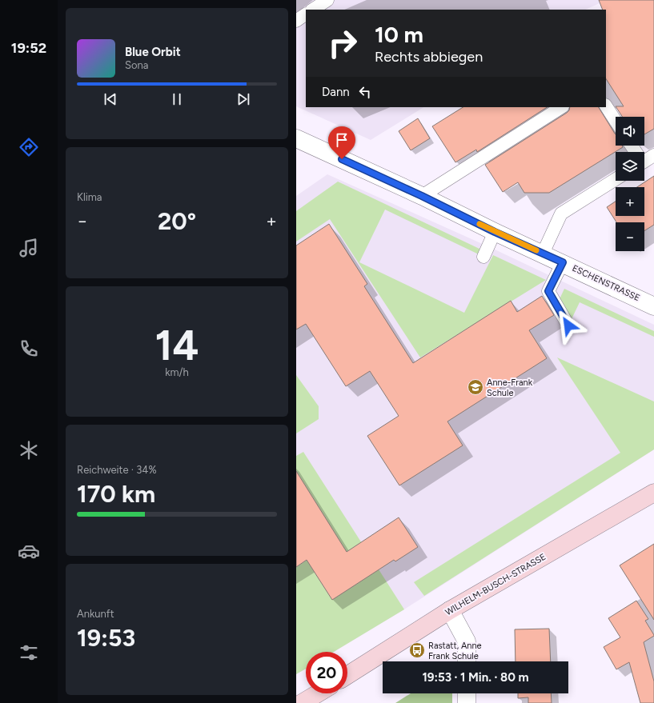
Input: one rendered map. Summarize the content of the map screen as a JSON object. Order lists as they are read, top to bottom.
{
  "streets": {
    "main road": ["WILHELM-BUSCH-STRASSE"],
    "street": ["ESCHENSTRASSE"]
  },
  "places": {
    "school or university": ["Anne-Frank Schule"],
    "bus stop": ["Rastatt, Anne Frank Schule"]
  },
  "page": {
    "tabs": "19:52",
    "turn": ["10 m", "Rechts abbiegen"],
    "song": ["Blue Orbit", "Sona"],
    "then": "Dann",
    "map_buttons": ["+", "−"],
    "tile": [
      "Klima",
      ["14", "km/h"],
      ["Reichweite · 34%", "170 km"],
      ["Ankunft", "19:53"]
    ],
    "heat": ["−", "20°", "+"],
    "limit": "20",
    "trip": "19:53 · 1 Min. · 80 m"
  }
}
